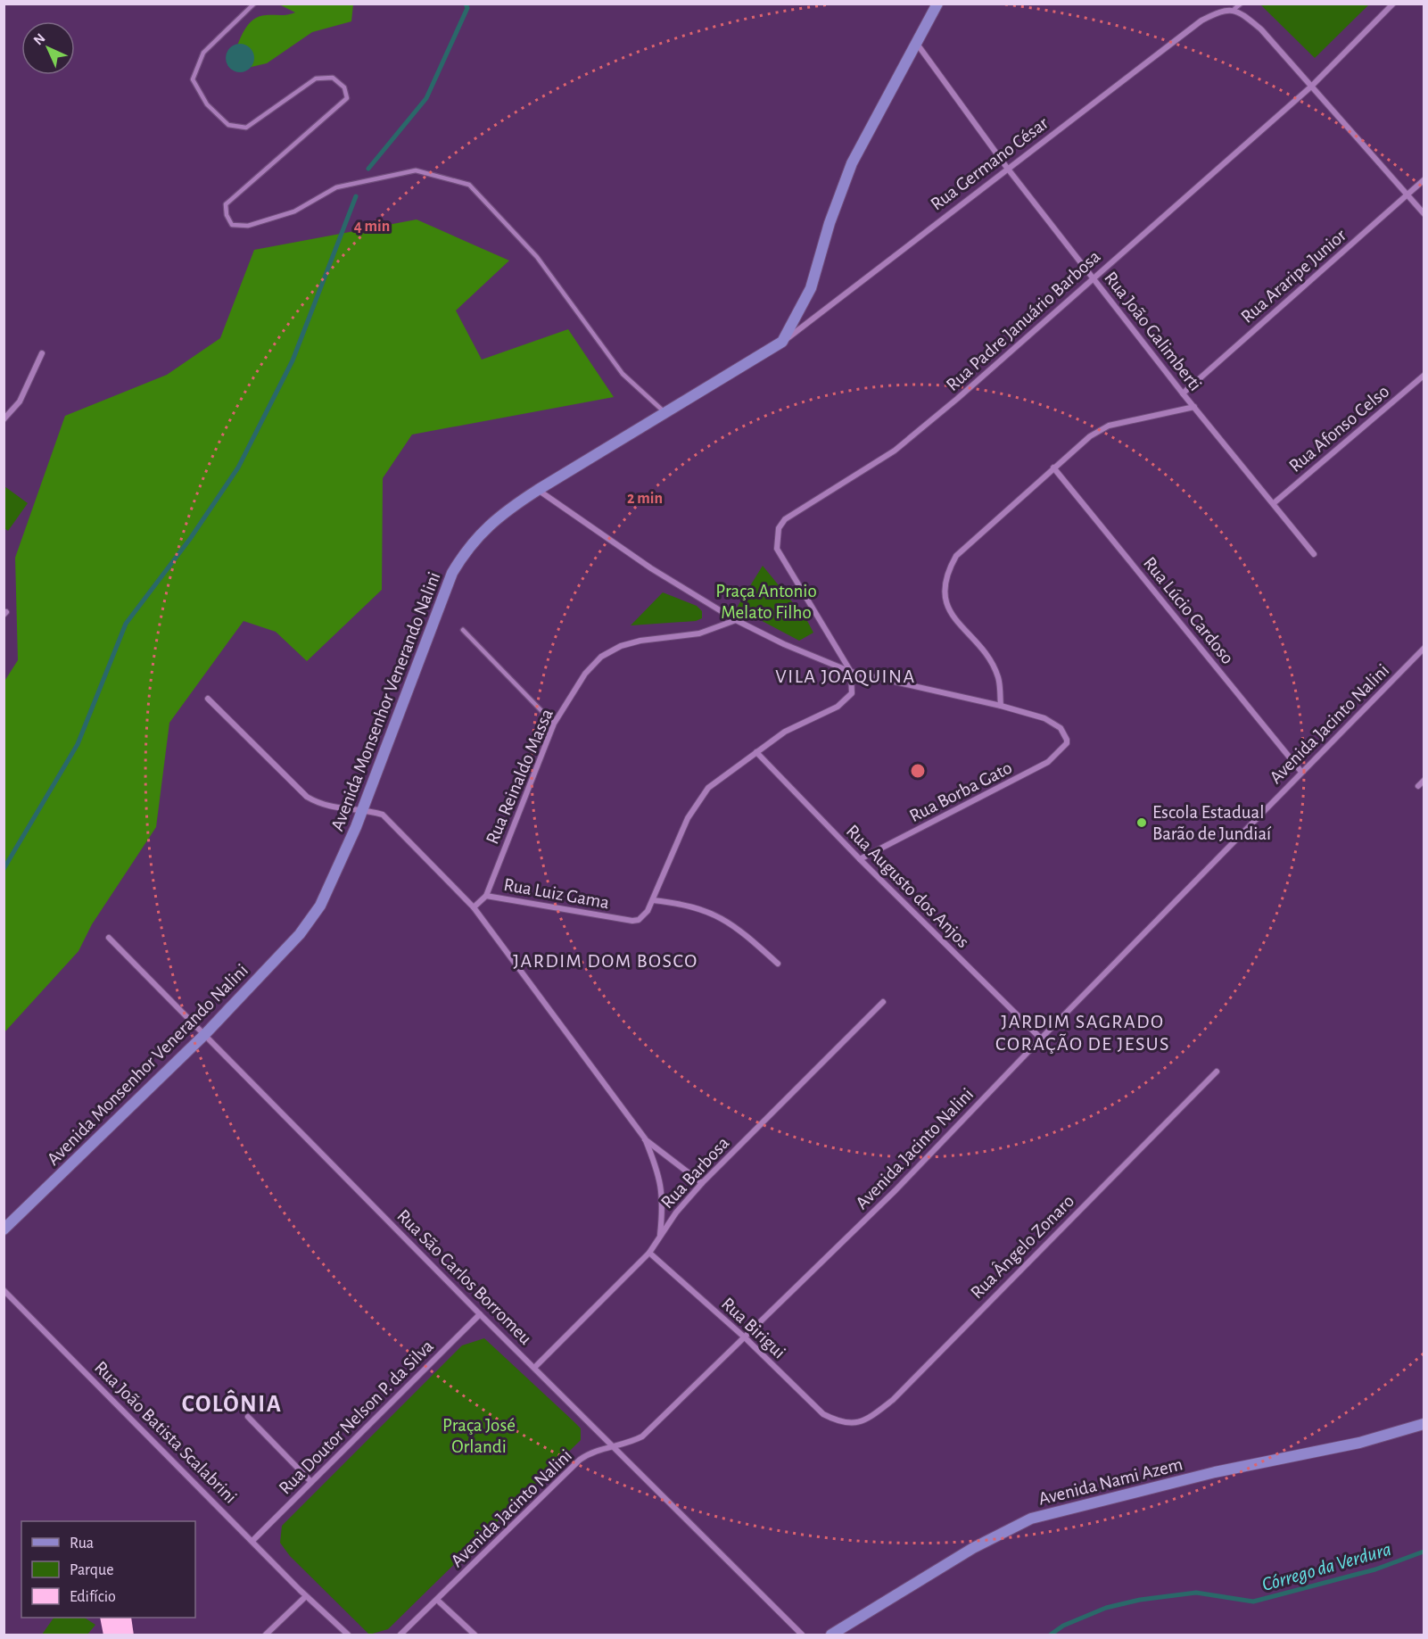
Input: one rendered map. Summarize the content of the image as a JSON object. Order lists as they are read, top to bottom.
{
  "streets": {
    "street": [
      "Rua Germano César",
      "Rua Araripe Junior",
      "Rua Padre Januário Barbosa",
      "Rua João Galimberti",
      "Rua Afonso Celso",
      "Rua Lúcio Cardoso",
      "Avenida Monsenhor Venerando Nalini",
      "Avenida Jacinto Nalini",
      "Rua Reinaldo Massa",
      "Rua Borba Gato",
      "Rua Augusto dos Anjos",
      "Rua Luiz Gama",
      "Rua Barbosa",
      "Rua Ângelo Zonaro",
      "Rua São Carlos Borromeu",
      "Rua Birigui",
      "Rua Doutor Nelson P. da Silva",
      "Rua João Batista Scalabrini",
      "Avenida Nami Azem"
    ]
  },
  "crossings": [
    ["Rua Germano César", "Rua João Galimberti"],
    ["Rua Germano César", "Avenida Monsenhor Venerando Nalini"],
    ["Rua Araripe Junior", "Rua João Galimberti"],
    ["Rua Padre Januário Barbosa", "Rua João Galimberti"],
    ["Rua João Galimberti", "Rua Afonso Celso"],
    ["Rua Lúcio Cardoso", "Avenida Jacinto Nalini"],
    ["Avenida Monsenhor Venerando Nalini", "Rua São Carlos Borromeu"],
    ["Avenida Jacinto Nalini", "Rua Augusto dos Anjos"],
    ["Avenida Jacinto Nalini", "Rua São Carlos Borromeu"],
    ["Avenida Jacinto Nalini", "Rua Birigui"],
    ["Rua Reinaldo Massa", "Rua Luiz Gama"],
    ["Rua Borba Gato", "Rua Augusto dos Anjos"],
    ["Rua Barbosa", "Rua São Carlos Borromeu"],
    ["Rua Barbosa", "Rua Birigui"],
    ["Rua Ângelo Zonaro", "Rua Birigui"],
    ["Rua São Carlos Borromeu", "Rua Doutor Nelson P. da Silva"],
    ["Rua Doutor Nelson P. da Silva", "Rua João Batista Scalabrini"]
  ],
  "districts": [
    "VILA JOAQUINA",
    "JARDIM DOM BOSCO",
    "JARDIM SAGRADO CORAÇÃO DE JESUS",
    "COLÔNIA"
  ],
  "water": ["Córrego da Verdura"],
  "parks": ["Praça Antonio Melato Filho", "Praça José Orlandi"],
  "places": ["Escola Estadual Barão de Jundiaí"],
  "legend": ["Rua", "Parque", "Edifício"],
  "north": "top left",
  "rings": ["4 min", "2 min"]
}
